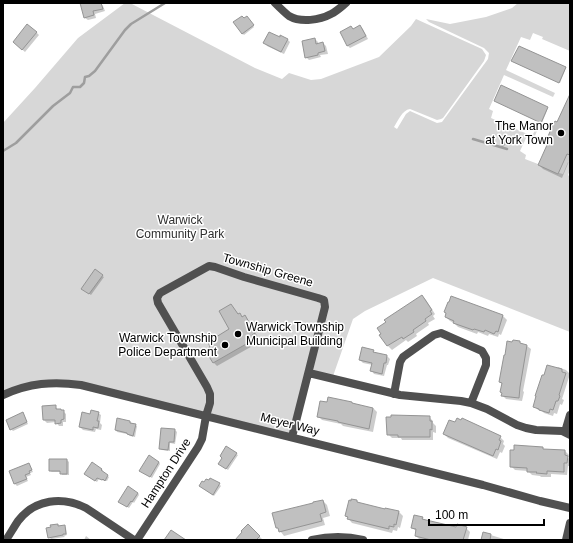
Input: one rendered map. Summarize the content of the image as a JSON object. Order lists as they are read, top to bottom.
{
  "streets": {
    "street": ["Township Greene", "Meyer Way", "Hampton Drive"]
  },
  "crossings": [
    ["Township Greene", "Meyer Way"],
    ["Township Greene", "Hampton Drive"],
    ["Meyer Way", "Hampton Drive"]
  ],
  "parks": ["Warwick Community Park"],
  "places": ["The Manor at York Town", "Warwick Township Municipal Building", "Warwick Township Police Department"],
  "scale_bar": "100 m"
}
